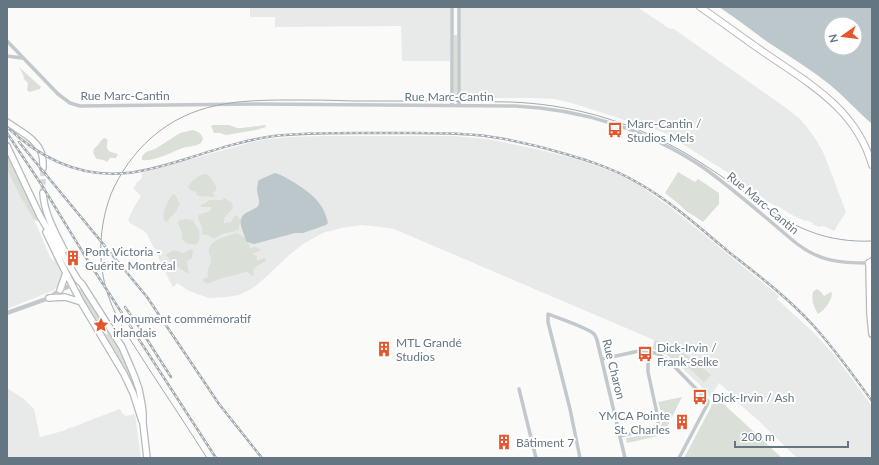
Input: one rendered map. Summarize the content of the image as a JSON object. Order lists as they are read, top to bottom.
{
  "streets": {
    "street": ["Rue Marc-Cantin", "Rue Charon"]
  },
  "places": {
    "bus stop": ["Marc-Cantin / Studios Mels", "Dick-Irvin / Frank-Selke", "Dick-Irvin / Ash"],
    "building": [
      "Pont Victoria - Guérite Montréal",
      "MTL Grandé Studios",
      "YMCA Pointe St. Charles",
      "Bâtiment 7"
    ],
    "place": ["Monument commémoratif irlandais"]
  },
  "scale_bar": "200 m",
  "north": "left"
}
